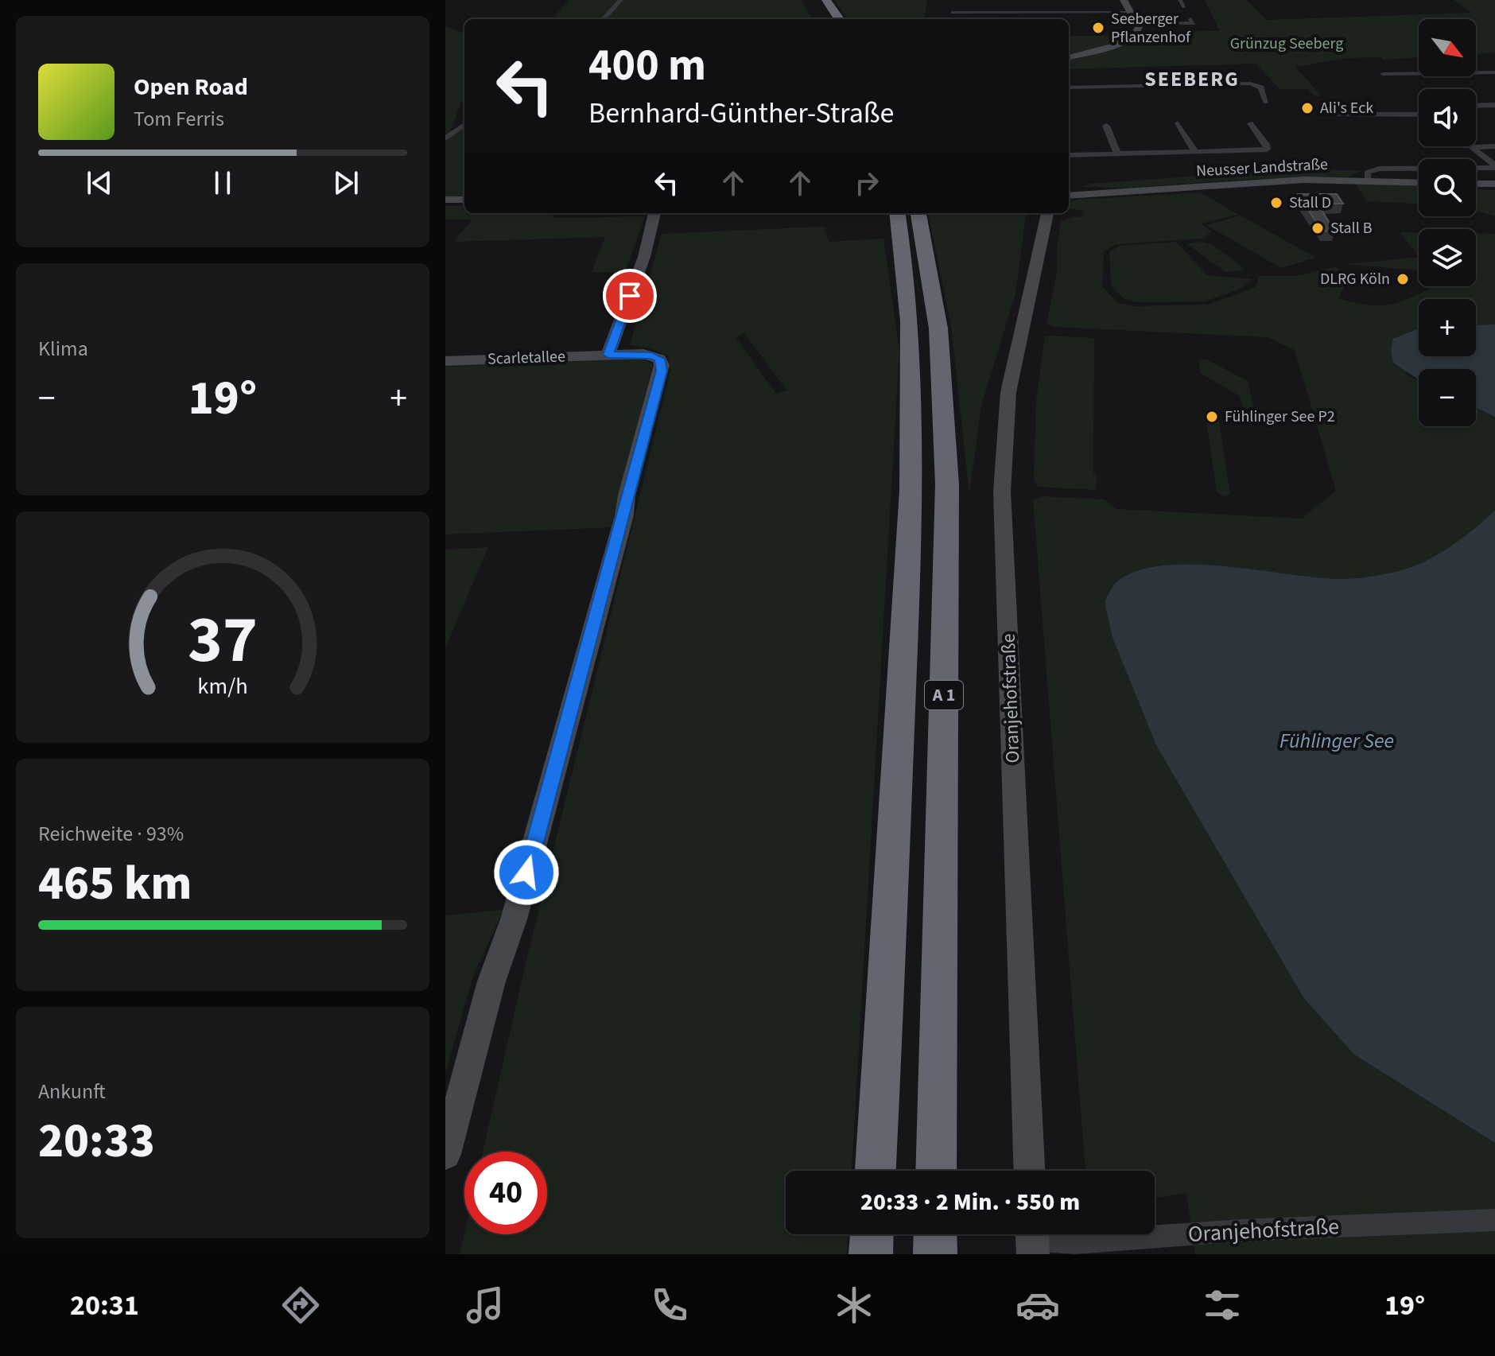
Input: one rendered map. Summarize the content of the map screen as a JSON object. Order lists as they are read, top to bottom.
{
  "streets": {
    "highway": ["A 1"],
    "street": ["Neusser Landstraße", "Scarletallee", "Oranjehofstraße"]
  },
  "districts": ["SEEBERG"],
  "water": ["Fühlinger See"],
  "parks": ["Grünzug Seeberg"],
  "places": [
    "Seeberger Pflanzenhof",
    "Ali's Eck",
    "Stall D",
    "Stall B",
    "DLRG Köln",
    "Fühlinger See P2"
  ],
  "north": "bottom right",
  "page": {
    "map_buttons": ["+", "−"],
    "turn": ["400 m", "Bernhard-Günther-Straße"],
    "song": ["Open Road", "Tom Ferris"],
    "tile": [
      "Klima",
      ["Reichweite · 93%", "465 km"],
      ["Ankunft", "20:33"]
    ],
    "heat": ["−", "19°", "+"],
    "limit": "40",
    "trip": "20:33 · 2 Min. · 550 m",
    "tabs": ["20:31", "19°"],
    "gauge": ["37", "km/h"]
  }
}
